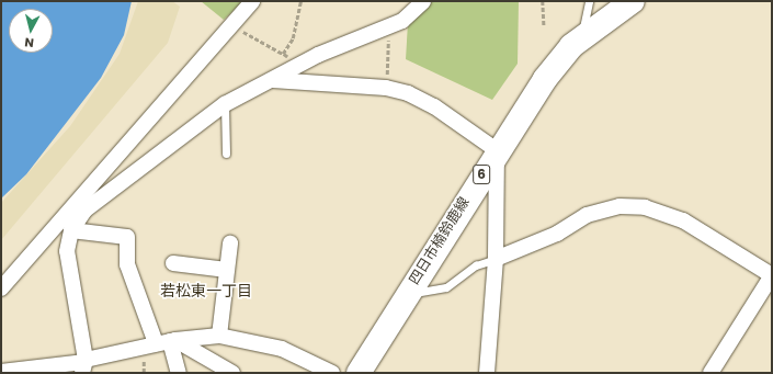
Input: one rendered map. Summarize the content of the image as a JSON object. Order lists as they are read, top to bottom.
{
  "streets": {
    "main road": ["6", "四日市楠鈴鹿線"]
  },
  "districts": ["若松東一丁目"],
  "north": "bottom"
}
